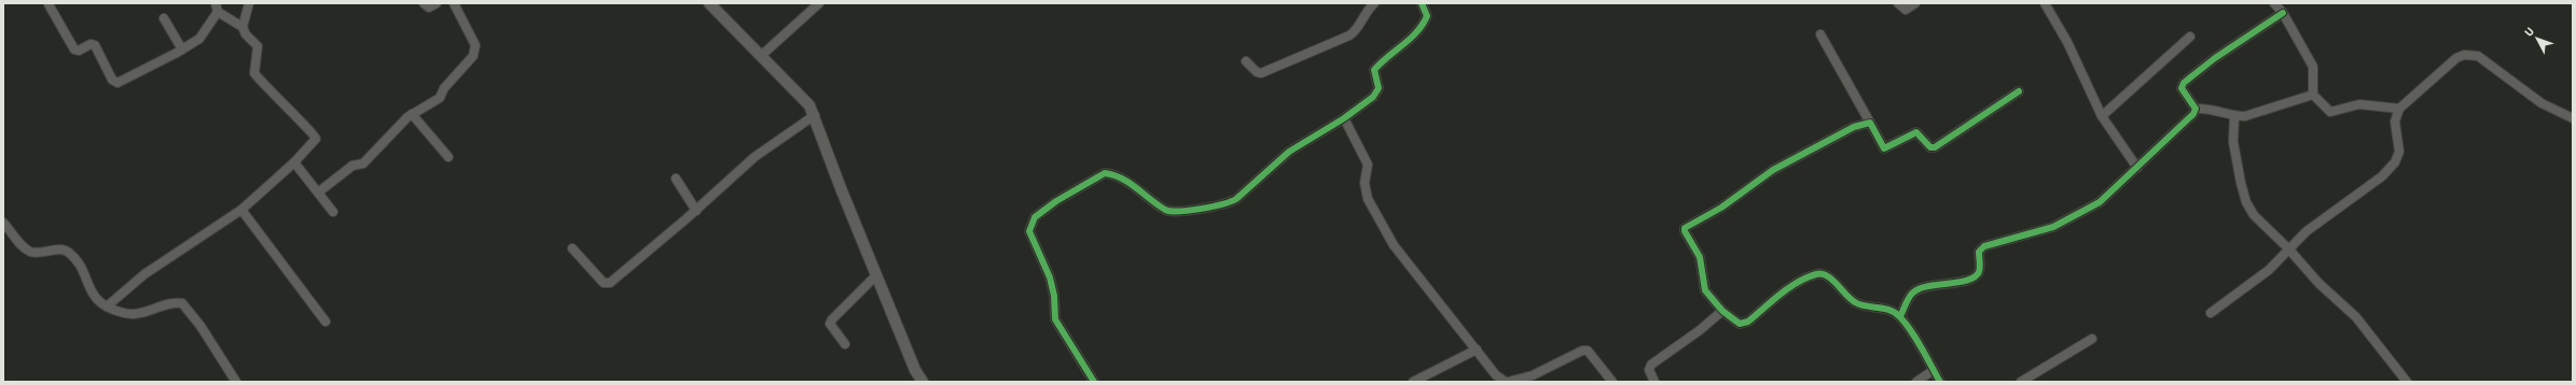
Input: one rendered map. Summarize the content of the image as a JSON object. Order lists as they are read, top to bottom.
{
  "north": "top left"
}
